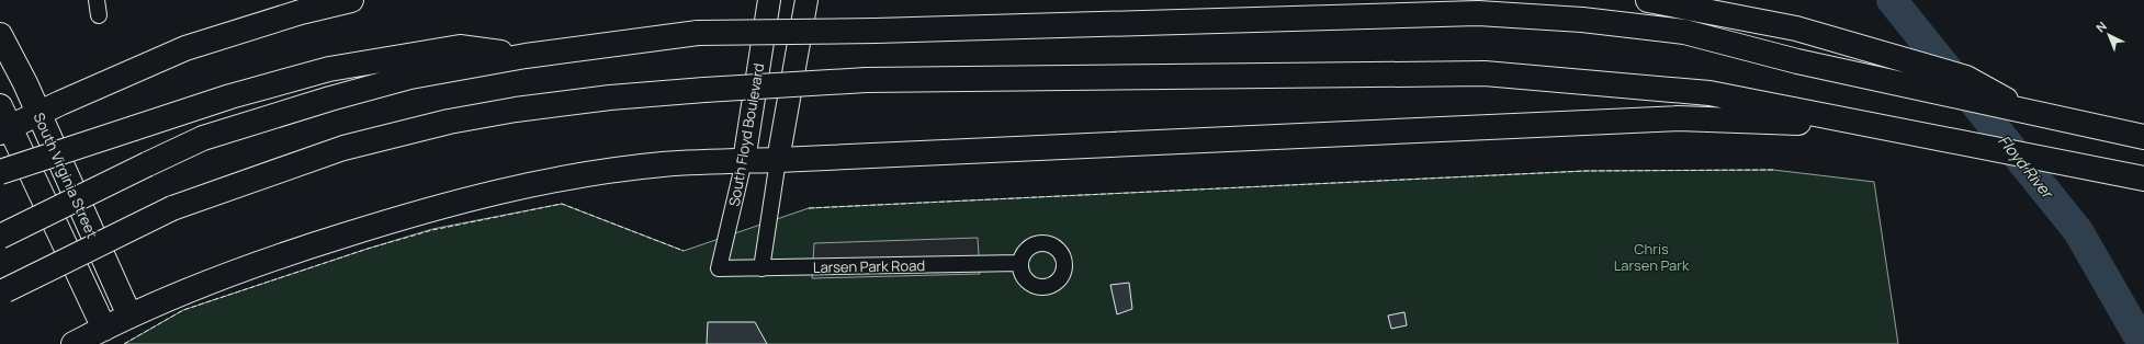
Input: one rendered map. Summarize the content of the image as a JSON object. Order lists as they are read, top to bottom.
{
  "streets": {
    "main road": ["South Floyd Boulevard", "South Virginia Street"],
    "street": ["Larsen Park Road"]
  },
  "crossings": [
    ["South Floyd Boulevard", "Larsen Park Road"]
  ],
  "water": ["Floyd River"],
  "parks": ["Chris Larsen Park"],
  "north": "top left"
}
